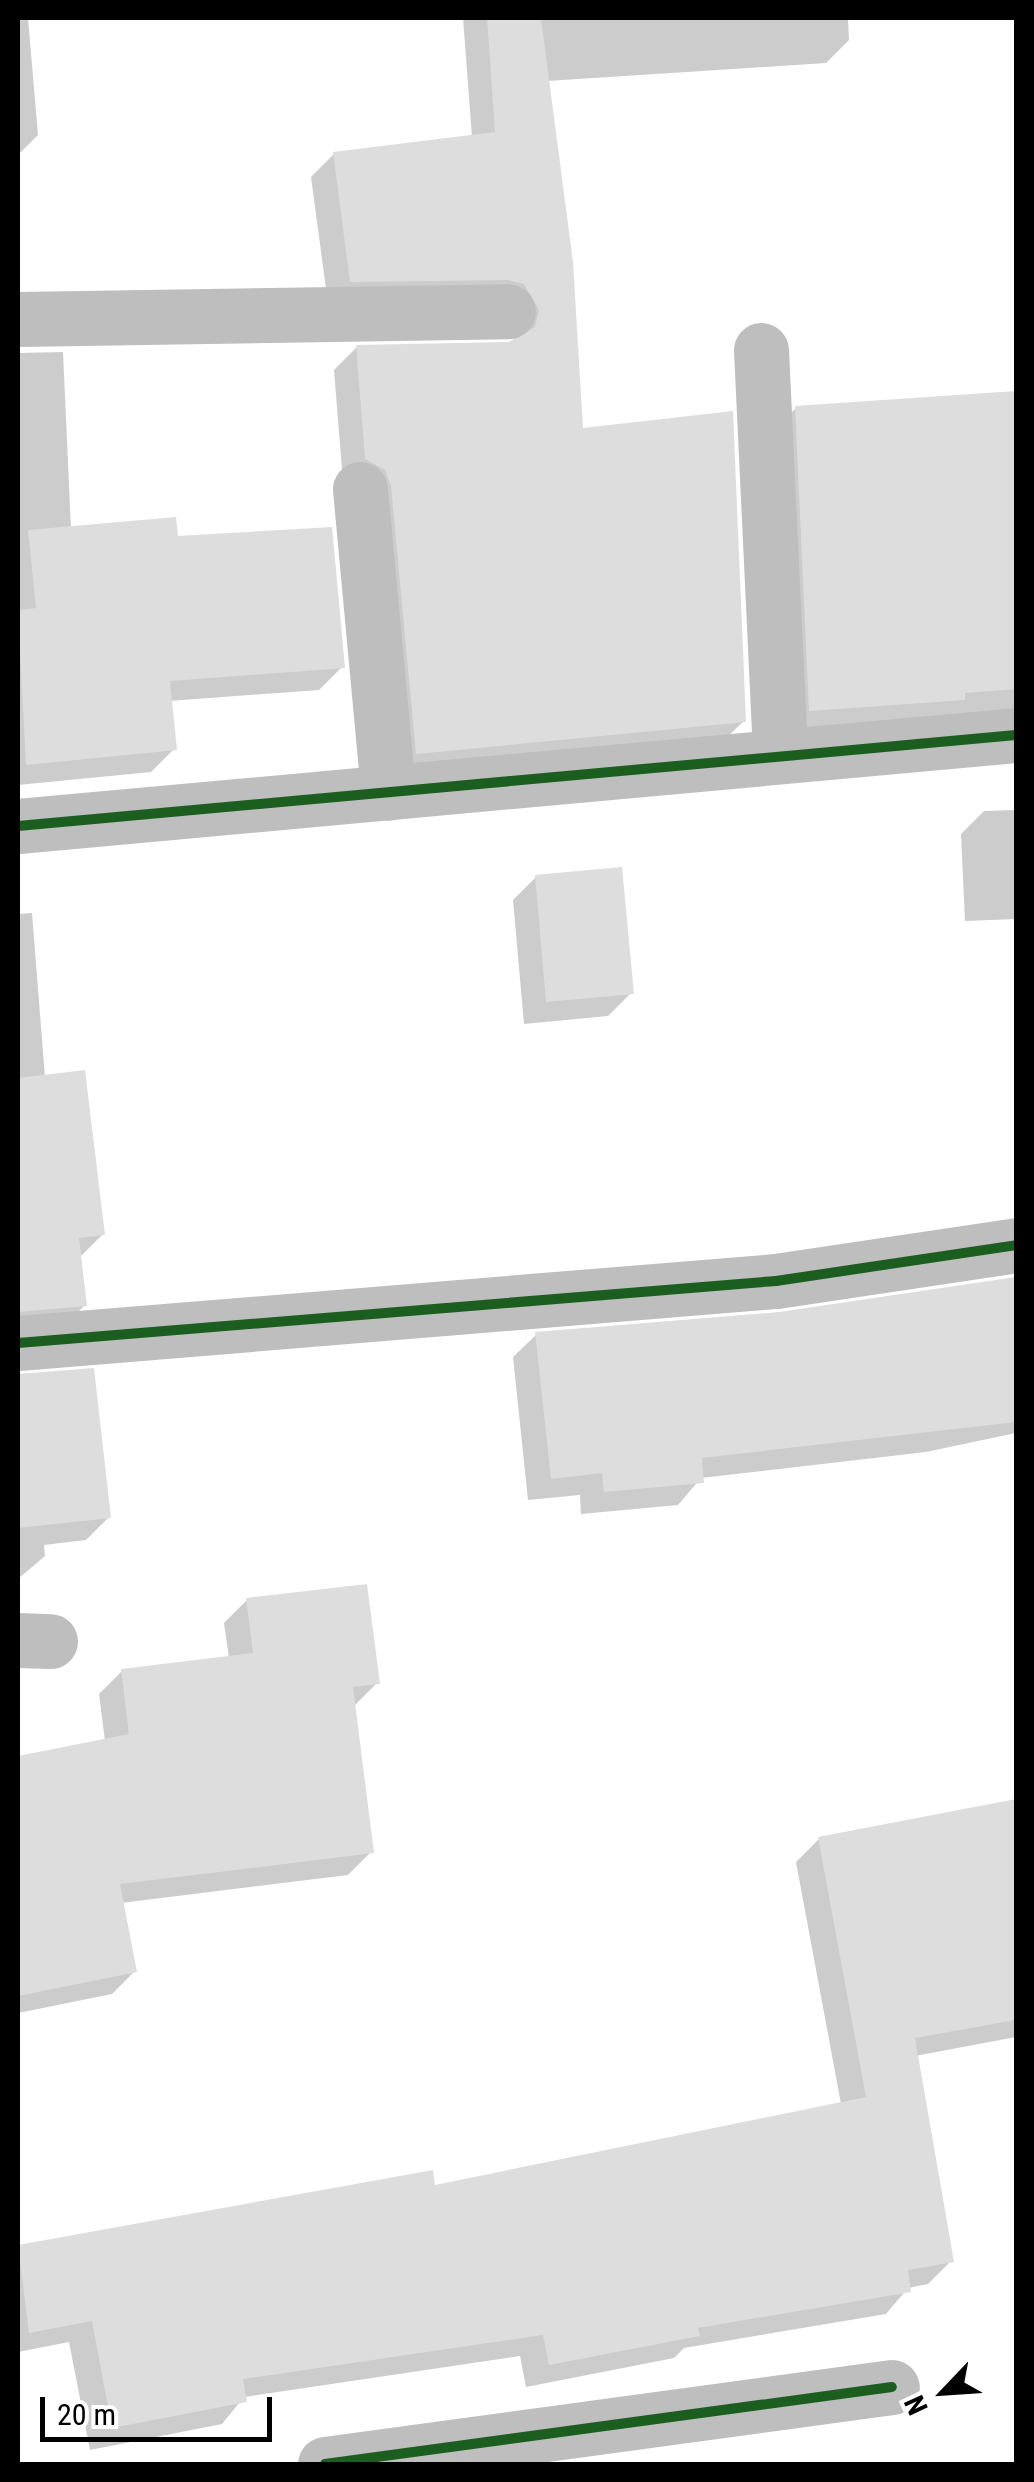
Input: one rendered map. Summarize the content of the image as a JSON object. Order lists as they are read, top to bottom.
{
  "scale_bar": "20 m",
  "north": "bottom left"
}
